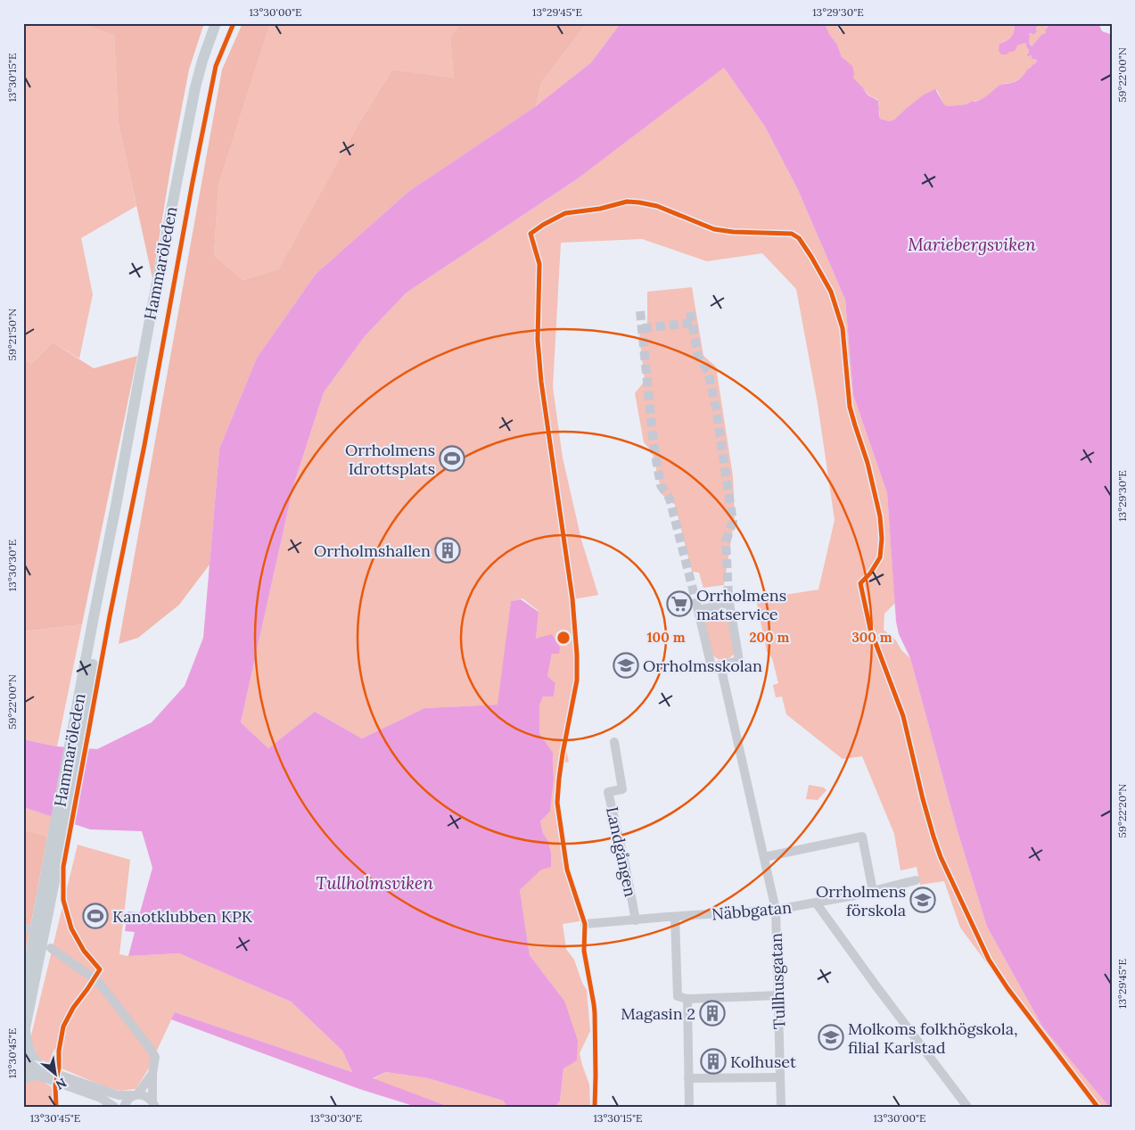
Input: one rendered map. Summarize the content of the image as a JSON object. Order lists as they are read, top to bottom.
{
  "streets": {
    "main road": ["Hammaröleden"],
    "street": ["Landgången", "Näbbgatan", "Tullhusgatan"]
  },
  "crossings": [
    ["Landgången", "Näbbgatan"],
    ["Näbbgatan", "Tullhusgatan"]
  ],
  "water": ["Mariebergsviken", "Tullholmsviken"],
  "places": {
    "sports": ["Orrholmens Idrottsplats", "Kanotklubben KPK"],
    "building": ["Orrholmshallen", "Magasin 2", "Kolhuset"],
    "supermarket": ["Orrholmens matservice"],
    "school or university": ["Orrholmsskolan", "Orrholmens förskola", "Molkoms folkhögskola, filial Karlstad"]
  },
  "north": "bottom right",
  "coordinates": [
    "13°30'00\"E",
    "13°29'45\"E",
    "13°29'30\"E",
    "59°22'00\"N",
    "13°30'15\"E",
    "59°21'50\"N",
    "13°30'30\"E",
    "59°22'20\"N",
    "13°30'45\"E"
  ],
  "rings": ["100 m", "200 m", "300 m"]
}
